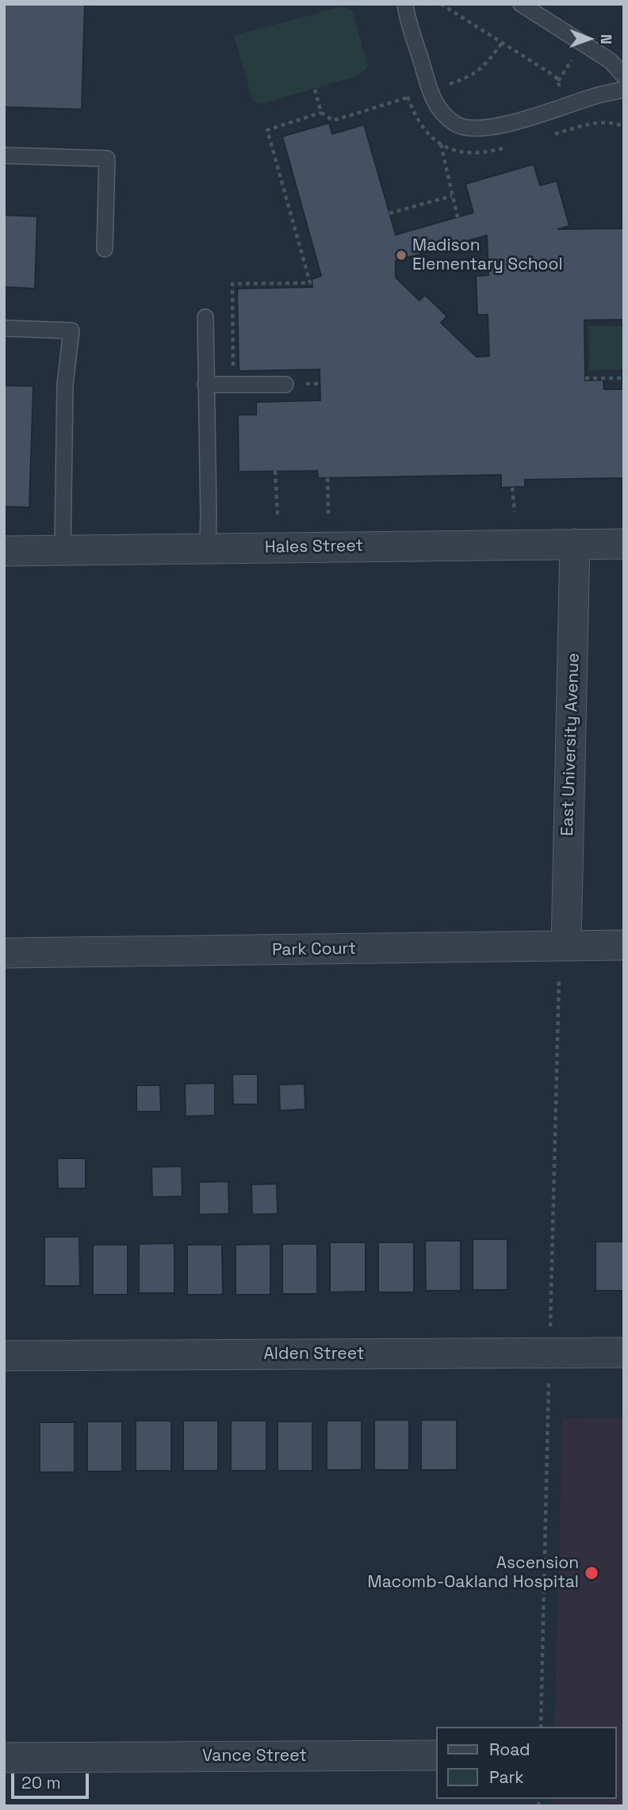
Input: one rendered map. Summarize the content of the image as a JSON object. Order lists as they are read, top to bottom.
{
  "streets": {
    "street": [
      "Hales Street",
      "East University Avenue",
      "Park Court",
      "Alden Street",
      "Vance Street"
    ]
  },
  "crossings": [
    ["Hales Street", "East University Avenue"],
    ["East University Avenue", "Park Court"]
  ],
  "places": ["Madison Elementary School", "Ascension Macomb-Oakland Hospital"],
  "legend": ["Road", "Park"],
  "scale_bar": "20 m",
  "north": "right"
}
